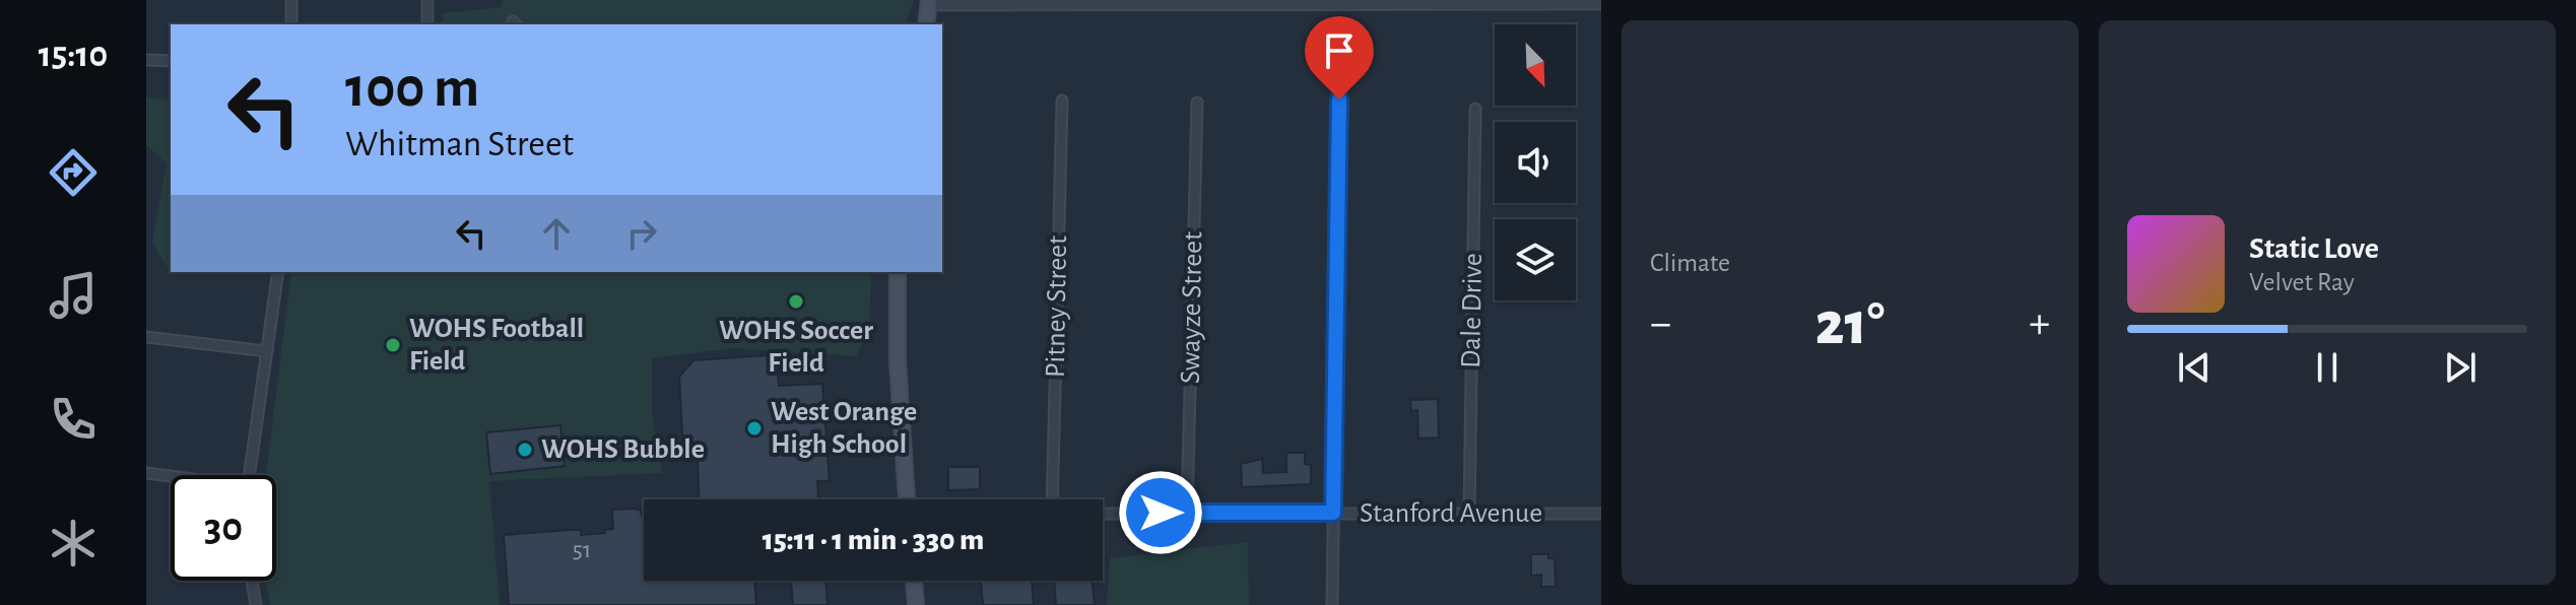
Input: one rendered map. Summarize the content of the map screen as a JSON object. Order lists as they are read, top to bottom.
{
  "streets": {
    "street": [
      "Pitney Street",
      "Swayze Street",
      "Dale Drive",
      "Stanford Avenue"
    ]
  },
  "crossings": [
    ["Swayze Street", "Stanford Avenue"],
    ["Dale Drive", "Stanford Avenue"]
  ],
  "places": [
    "WOHS Soccer Field",
    "WOHS Football Field",
    "West Orange High School",
    "WOHS Bubble"
  ],
  "house_numbers": ["51"],
  "north": "bottom right",
  "page": {
    "tabs": "15:10",
    "tile": "Climate",
    "turn": ["100 m", "Whitman Street"],
    "song": ["Static Love", "Velvet Ray"],
    "heat": ["−", "21°", "+"],
    "limit": "30",
    "trip": "15:11 · 1 min · 330 m"
  }
}
